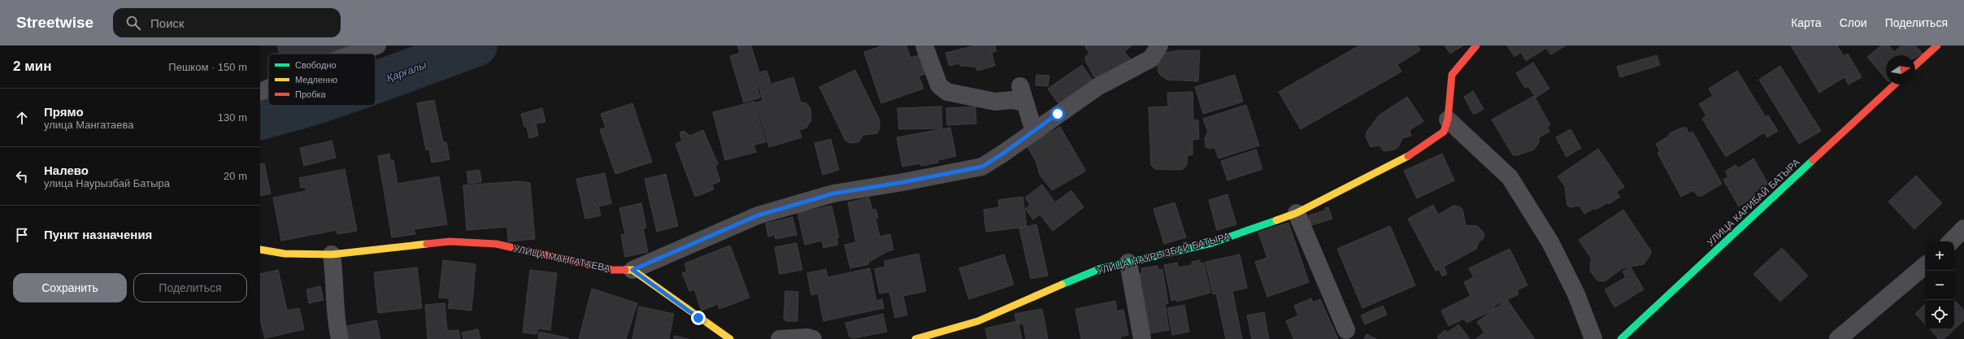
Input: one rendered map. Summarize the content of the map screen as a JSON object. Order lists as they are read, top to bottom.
{
  "streets": {
    "street": ["УЛИЦА КАРИБАЙ БАТЫРА", "УЛИЦА НАУРЫЗБАЙ БАТЫРА", "УЛИЦА МАНГАТАЕВА"]
  },
  "water": ["Қарғалы"],
  "legend": ["Свободно", "Медленно", "Пробка"],
  "north": "right",
  "page": {
    "header": "Streetwise",
    "search": "Поиск",
    "nav": ["Карта", "Слои", "Поделиться"],
    "heading": ["2 мин", "Пешком · 150 m"],
    "list": [
      ["Прямо", "улица Мангатаева", "130 m"],
      ["Налево", "улица Наурызбай Батыра", "20 m"],
      "Пункт назначения"
    ],
    "map_buttons": ["+", "−"],
    "buttons": ["Сохранить", "Поделиться"]
  }
}
